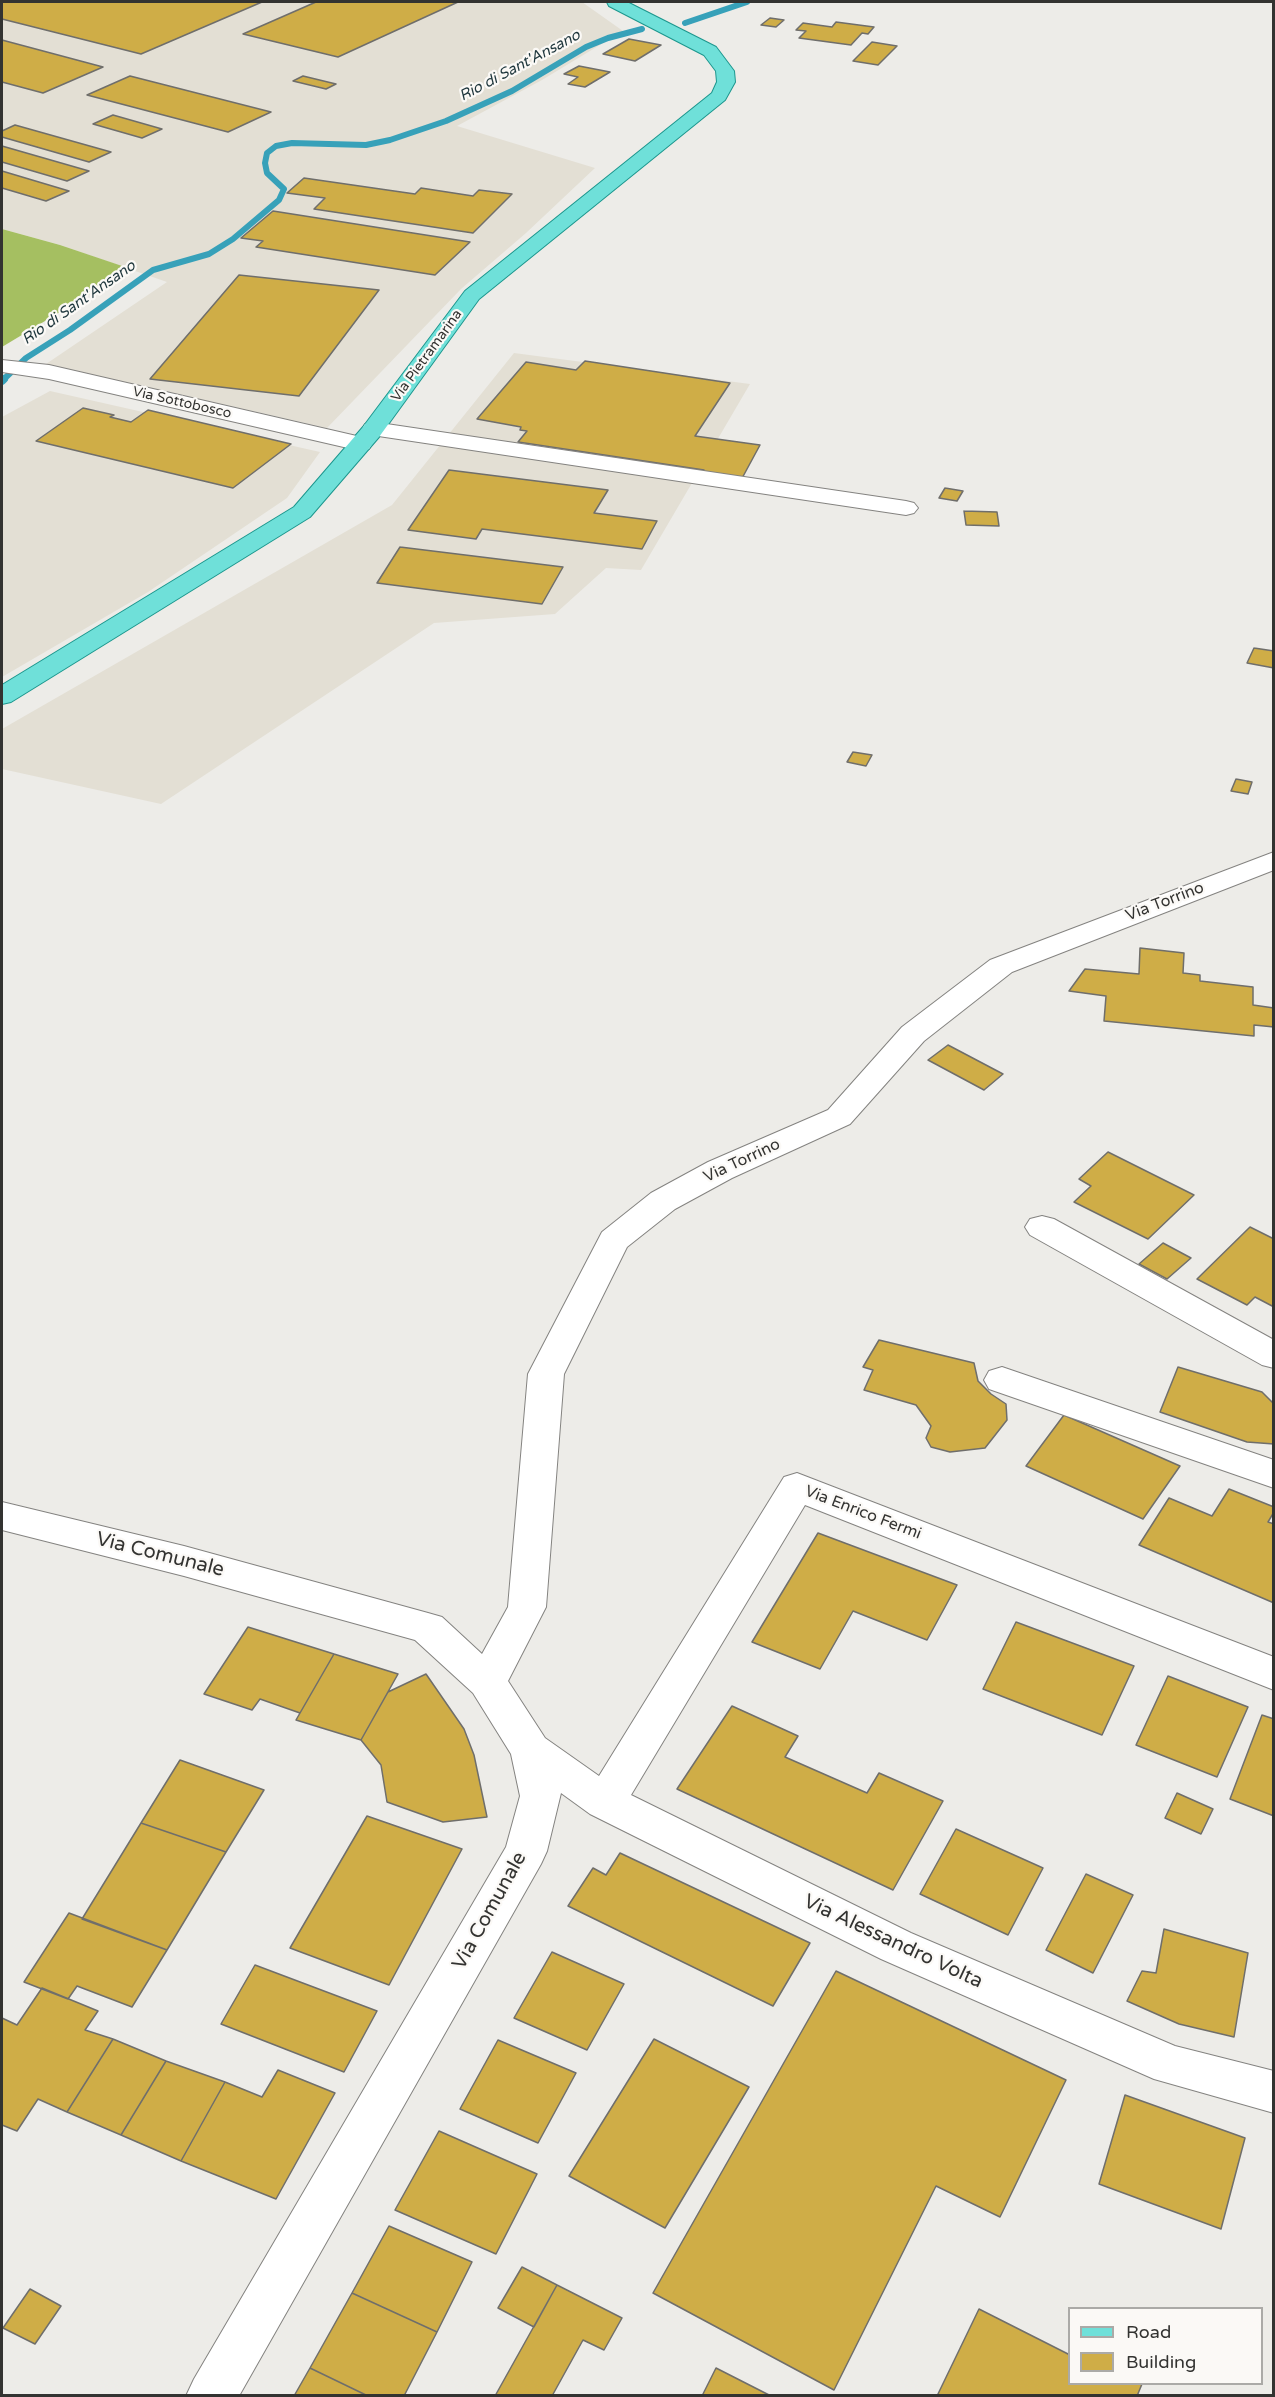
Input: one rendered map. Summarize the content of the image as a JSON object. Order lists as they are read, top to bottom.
{
  "streets": {
    "main road": ["Via Pietramarina"],
    "street": [
      "Via Sottobosco",
      "Via Torrino",
      "Via Enrico Fermi",
      "Via Comunale",
      "Via Alessandro Volta"
    ]
  },
  "crossings": [
    ["Via Pietramarina", "Via Sottobosco"],
    ["Via Torrino", "Via Comunale"],
    ["Via Enrico Fermi", "Via Alessandro Volta"],
    ["Via Comunale", "Via Alessandro Volta"]
  ],
  "water": ["Rio di Sant'Ansano"],
  "legend": ["Road", "Building"]
}
